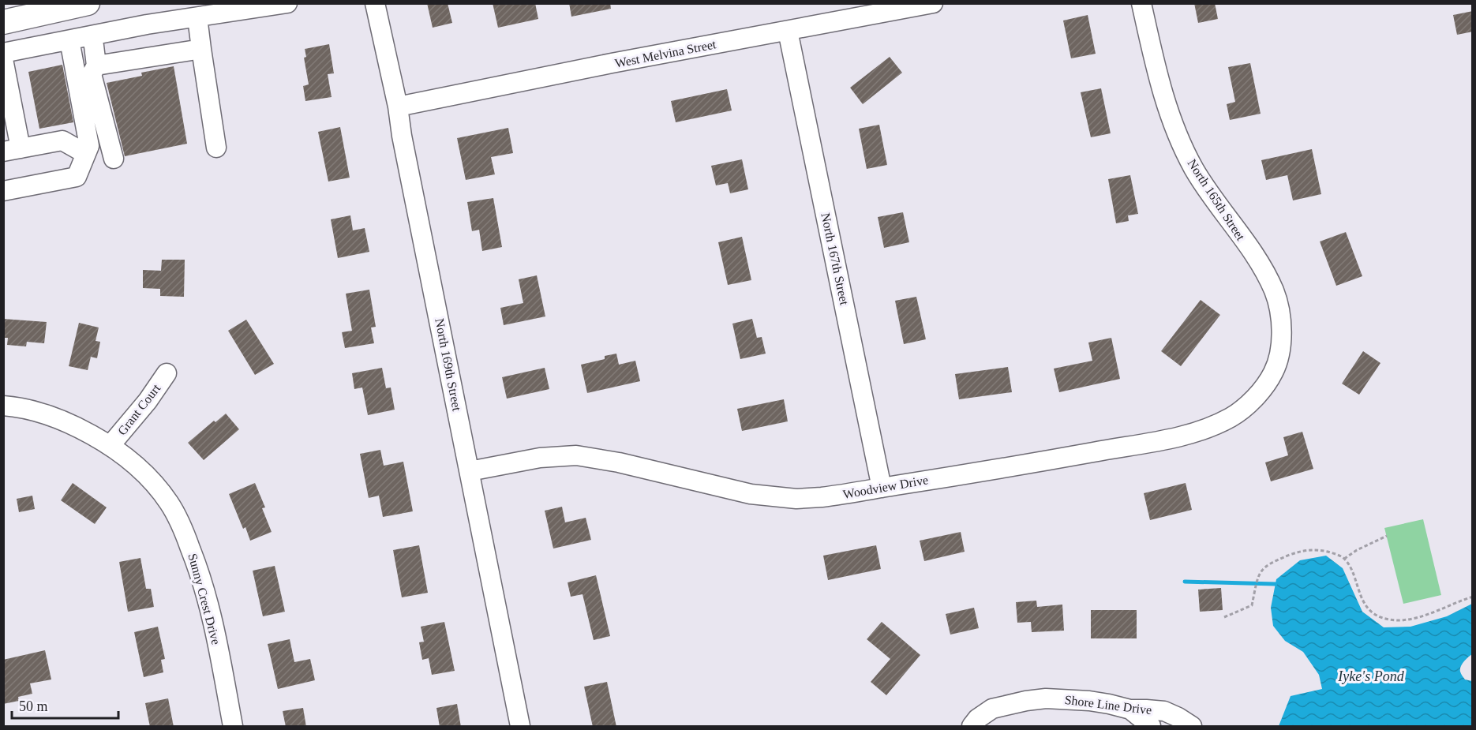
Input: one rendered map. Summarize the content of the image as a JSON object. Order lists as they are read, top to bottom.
{
  "streets": {
    "street": [
      "West Melvina Street",
      "North 165th Street",
      "North 167th Street",
      "North 169th Street",
      "Grant Court",
      "Woodview Drive",
      "Sunny Crest Drive",
      "Shore Line Drive"
    ]
  },
  "crossings": [
    ["West Melvina Street", "North 167th Street"],
    ["West Melvina Street", "North 169th Street"],
    ["North 165th Street", "Woodview Drive"],
    ["North 167th Street", "Woodview Drive"],
    ["North 169th Street", "Woodview Drive"],
    ["Grant Court", "Sunny Crest Drive"]
  ],
  "water": ["Iyke's Pond"],
  "scale_bar": "50 m"
}
